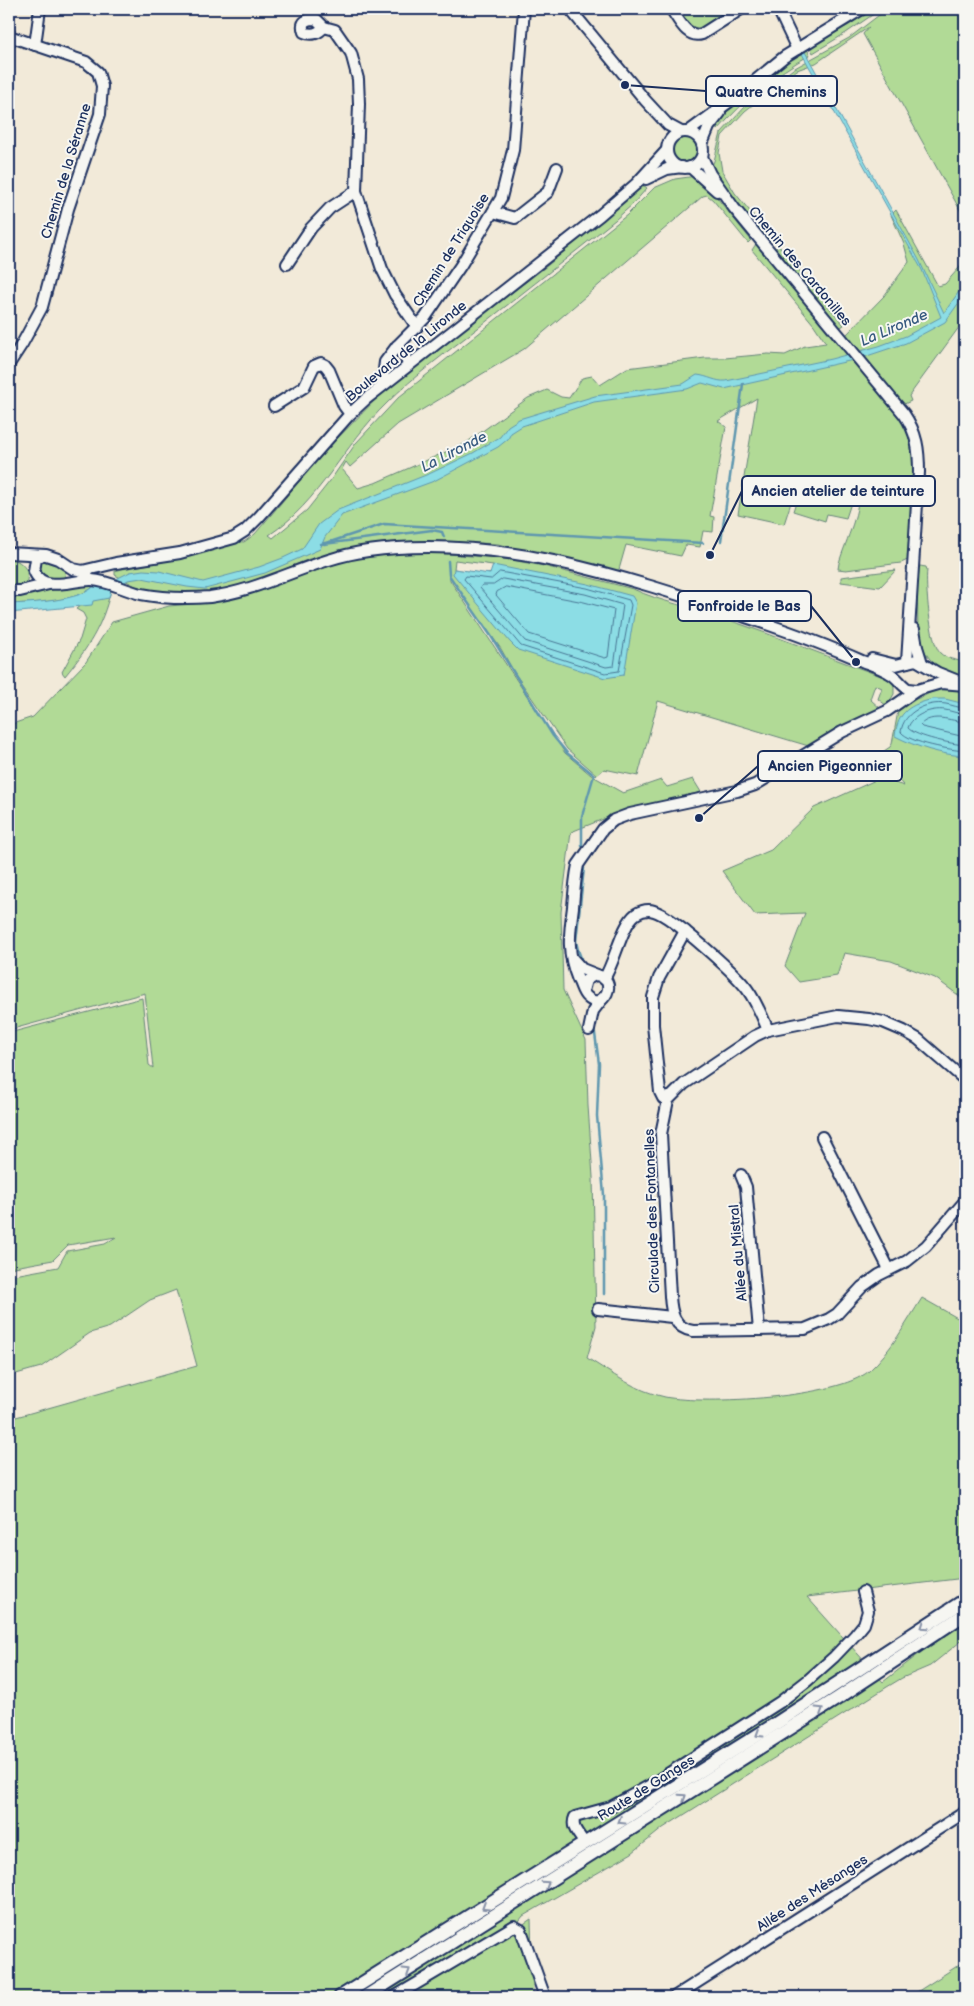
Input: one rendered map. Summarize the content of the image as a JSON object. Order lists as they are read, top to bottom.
{
  "streets": {
    "main road": ["Route de Ganges"],
    "street": [
      "Chemin de la Séranne",
      "Chemin de Triquoise",
      "Chemin des Cardonilles",
      "Boulevard de la Lironde",
      "Circulade des Fontanelles",
      "Allée du Mistral",
      "Allée des Mésanges"
    ]
  },
  "crossings": [
    ["Chemin de Triquoise", "Boulevard de la Lironde"],
    ["Chemin des Cardonilles", "Boulevard de la Lironde"]
  ],
  "water": ["La Lironde"],
  "places": [
    "Quatre Chemins",
    "Ancien atelier de teinture",
    "Fonfroide le Bas",
    "Ancien Pigeonnier"
  ]
}
